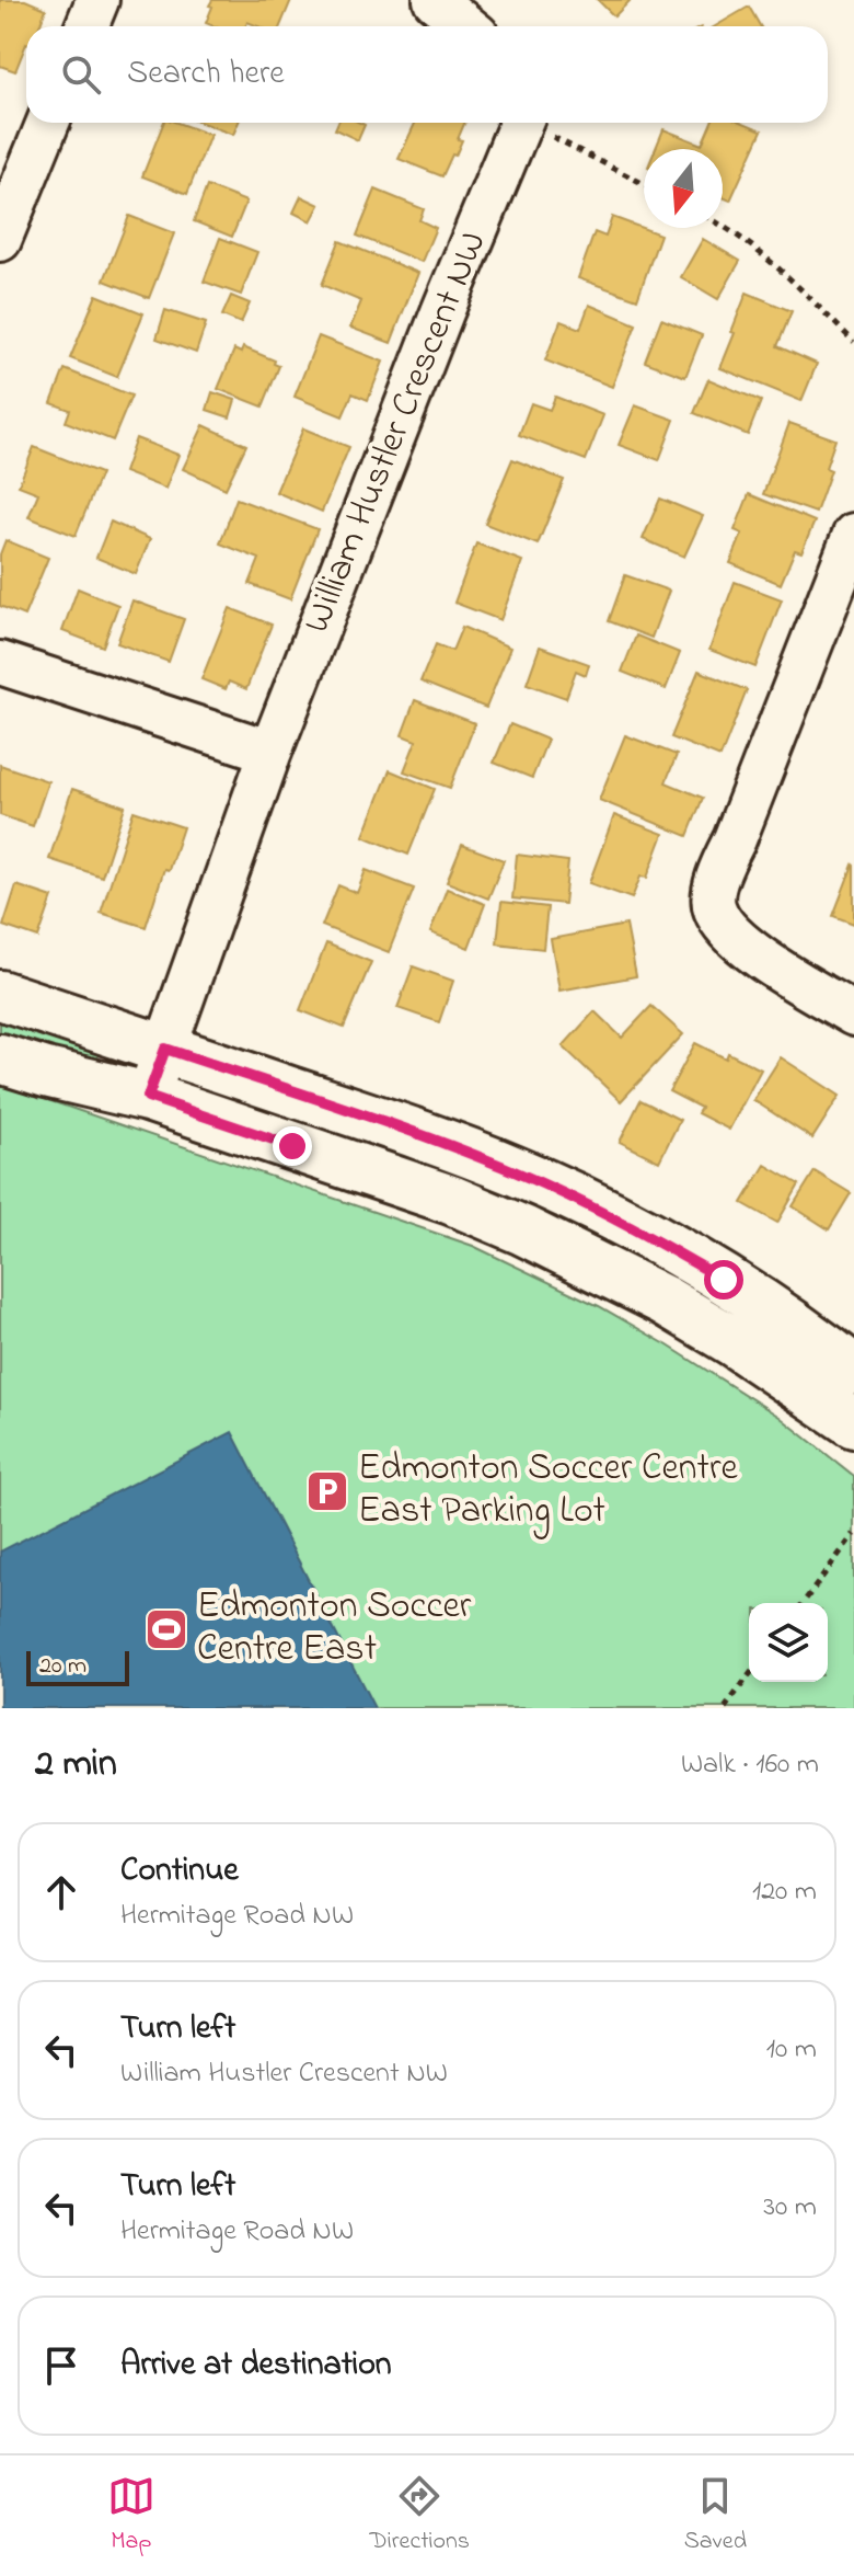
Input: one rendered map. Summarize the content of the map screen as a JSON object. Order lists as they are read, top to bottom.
{
  "streets": {
    "street": ["William Hustler Crescent NW"]
  },
  "places": {
    "parking": ["Edmonton Soccer Centre East Parking Lot"],
    "sports": ["Edmonton Soccer Centre East"]
  },
  "scale_bar": "20 m",
  "north": "bottom",
  "page": {
    "search": "Search here",
    "scale": "20 m",
    "heading": ["2 min", "Walk · 160 m"],
    "list": [
      ["Continue", "Hermitage Road NW", "120 m"],
      ["Turn left", "William Hustler Crescent NW", "10 m"],
      ["Turn left", "Hermitage Road NW", "30 m"],
      "Arrive at destination"
    ],
    "nav": ["Map", "Directions", "Saved"]
  }
}
